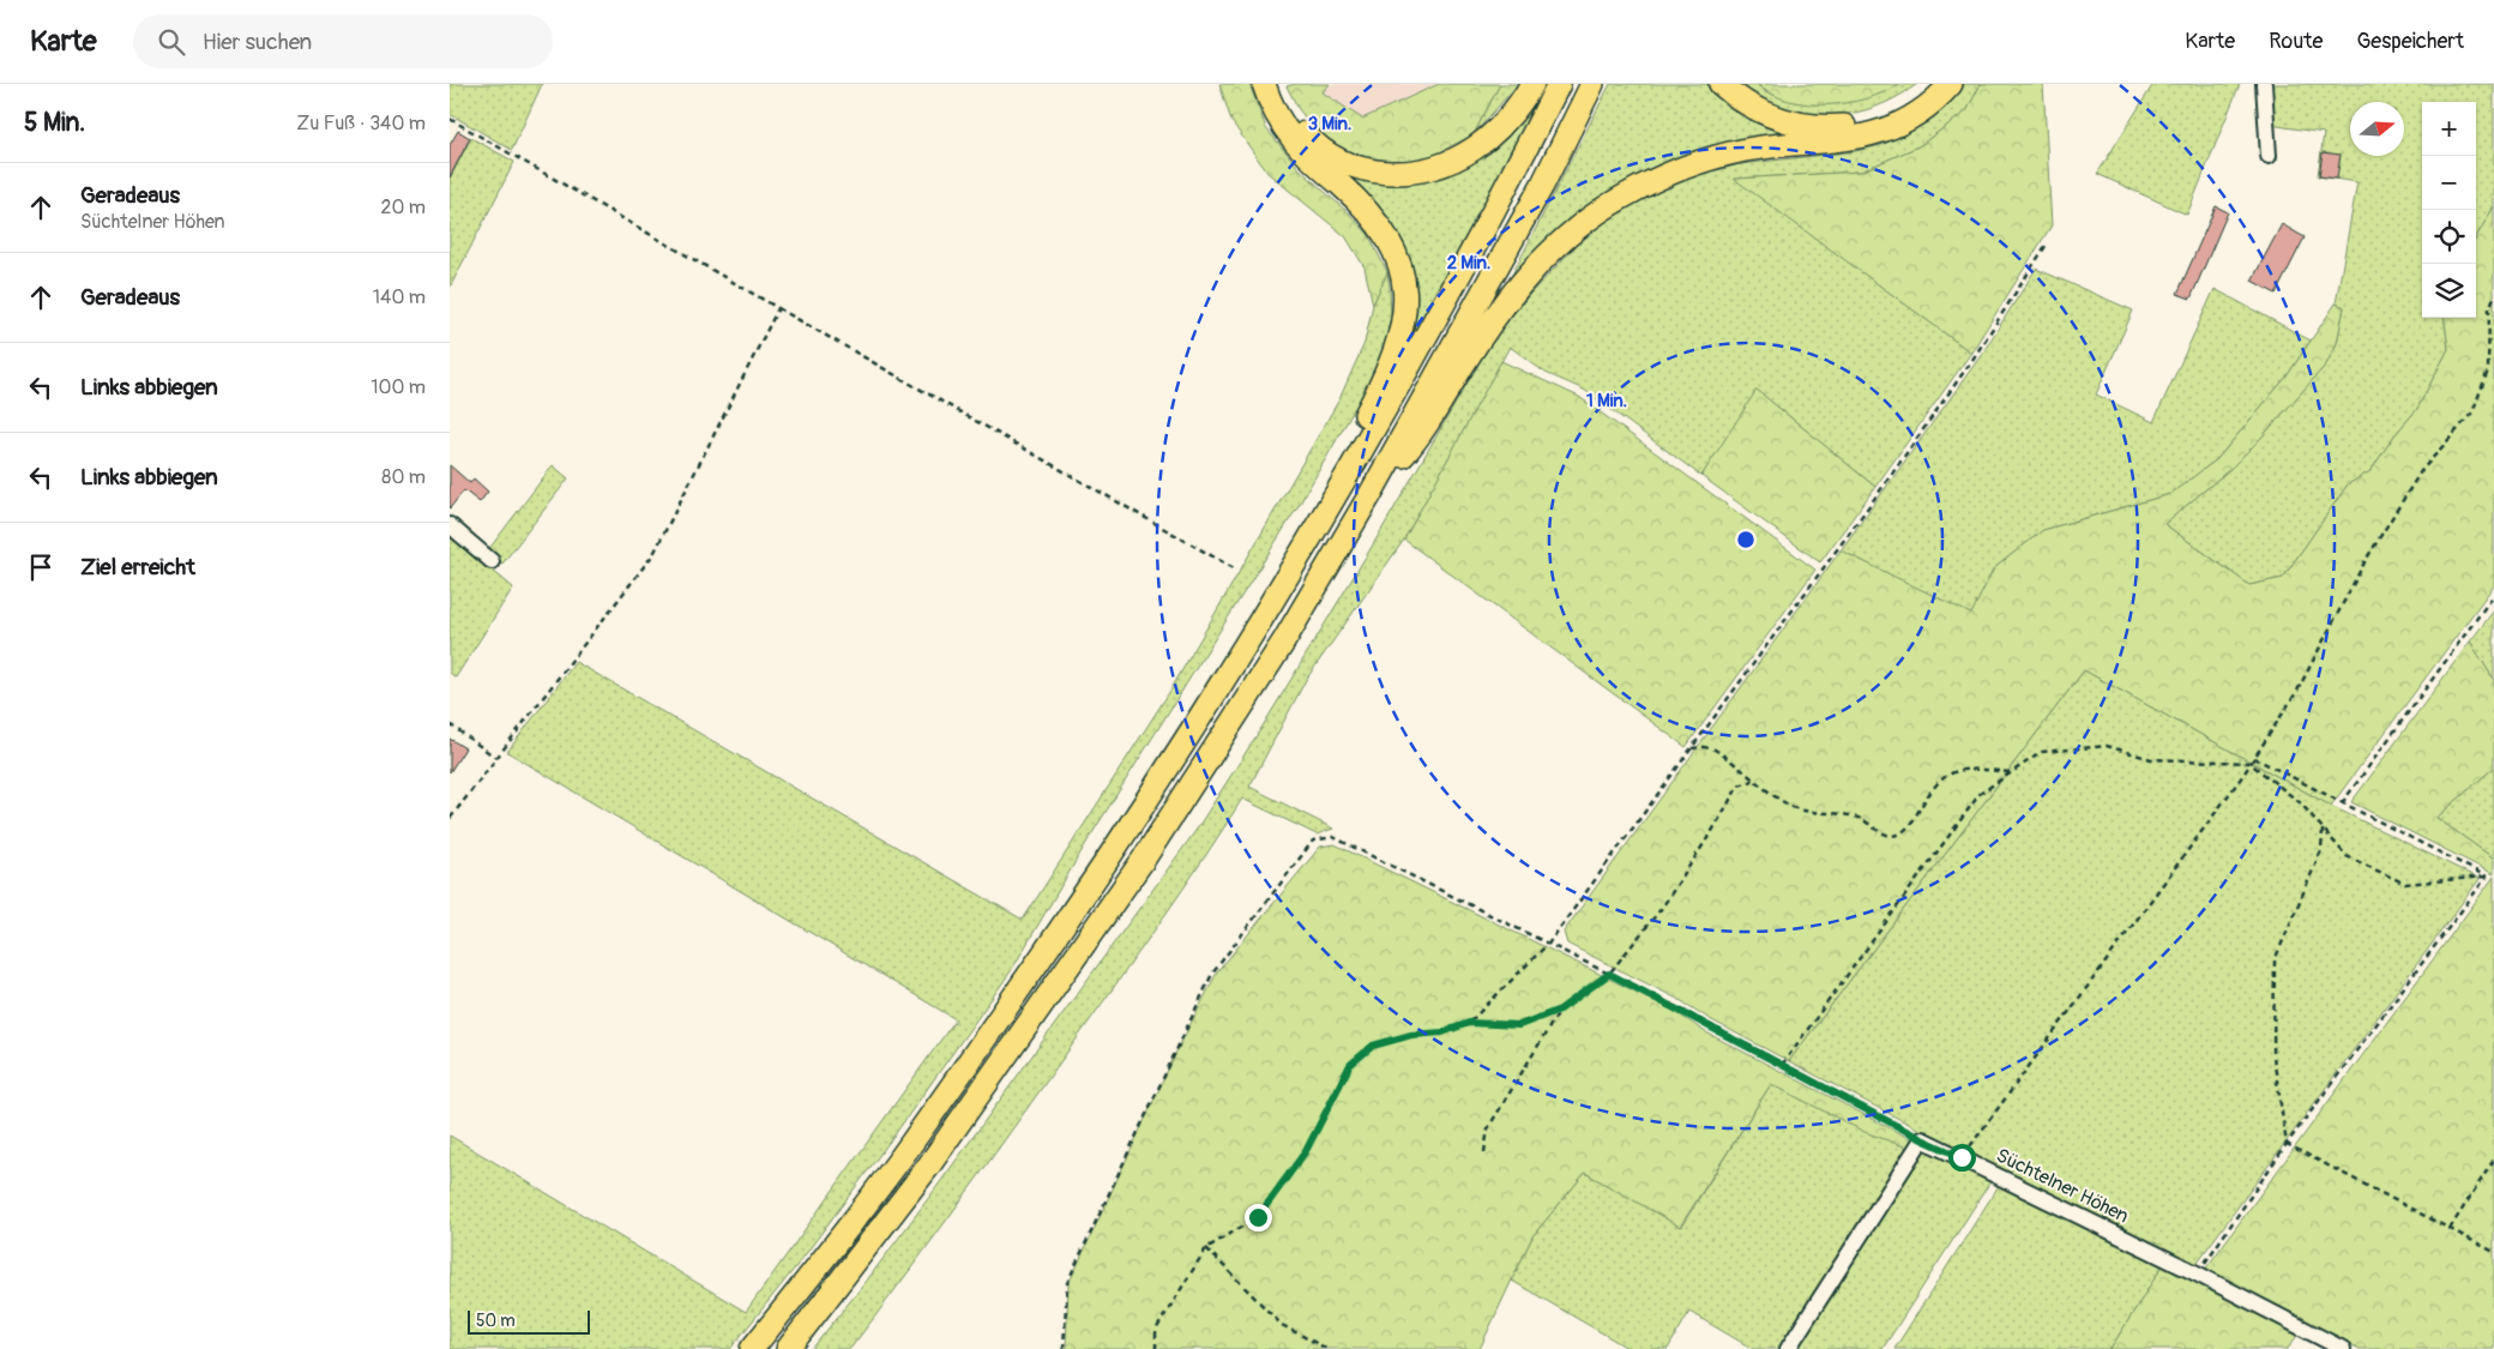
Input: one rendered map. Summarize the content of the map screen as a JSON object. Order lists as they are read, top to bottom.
{
  "streets": {
    "street": ["Süchtelner Höhen"]
  },
  "scale_bar": "50 m",
  "north": "right",
  "page": {
    "header": "Karte",
    "search": "Hier suchen",
    "nav": ["Karte", "Route", "Gespeichert"],
    "heading": ["5 Min.", "Zu Fuß · 340 m"],
    "map_buttons": ["+", "−"],
    "list": [
      ["Geradeaus", "Süchtelner Höhen", "20 m"],
      ["Geradeaus", "140 m"],
      ["Links abbiegen", "100 m"],
      ["Links abbiegen", "80 m"],
      "Ziel erreicht"
    ],
    "scale": "50 m"
  },
  "rings": ["3 Min.", "2 Min.", "1 Min."]
}
